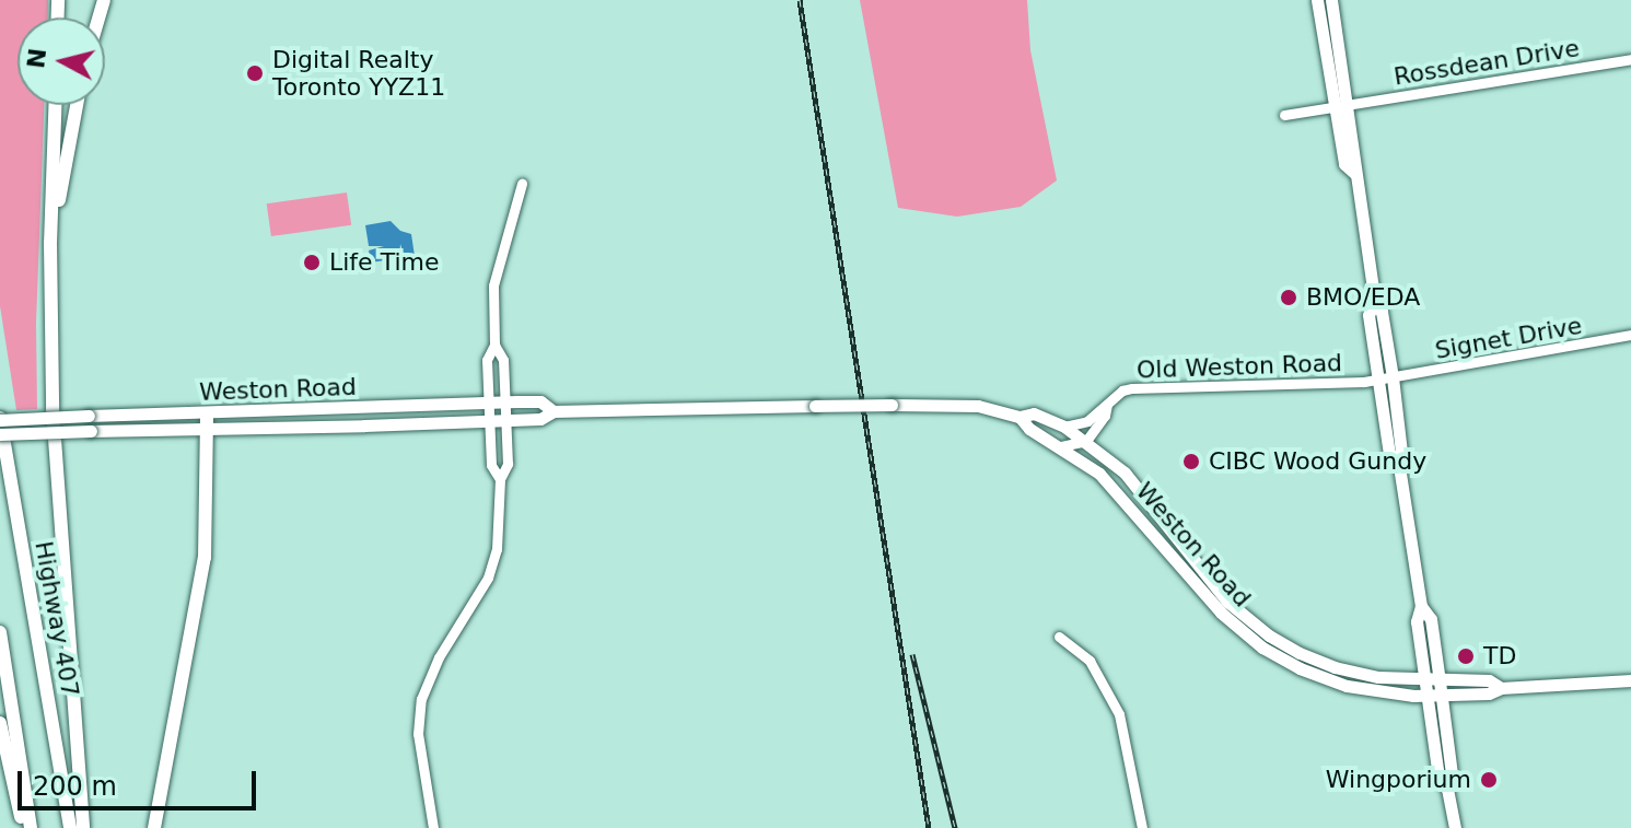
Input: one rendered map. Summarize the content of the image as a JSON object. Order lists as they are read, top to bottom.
{
  "streets": {
    "highway": ["Highway 407"],
    "main road": ["Weston Road"],
    "street": ["Rossdean Drive", "Signet Drive", "Old Weston Road"]
  },
  "crossings": [
    ["Signet Drive", "Old Weston Road"],
    ["Old Weston Road", "Weston Road"],
    ["Weston Road", "Highway 407"]
  ],
  "places": [
    "Digital Realty Toronto YYZ11",
    "Life Time",
    "BMO/EDA",
    "CIBC Wood Gundy",
    "TD",
    "Wingporium"
  ],
  "scale_bar": "200 m",
  "north": "left"
}
